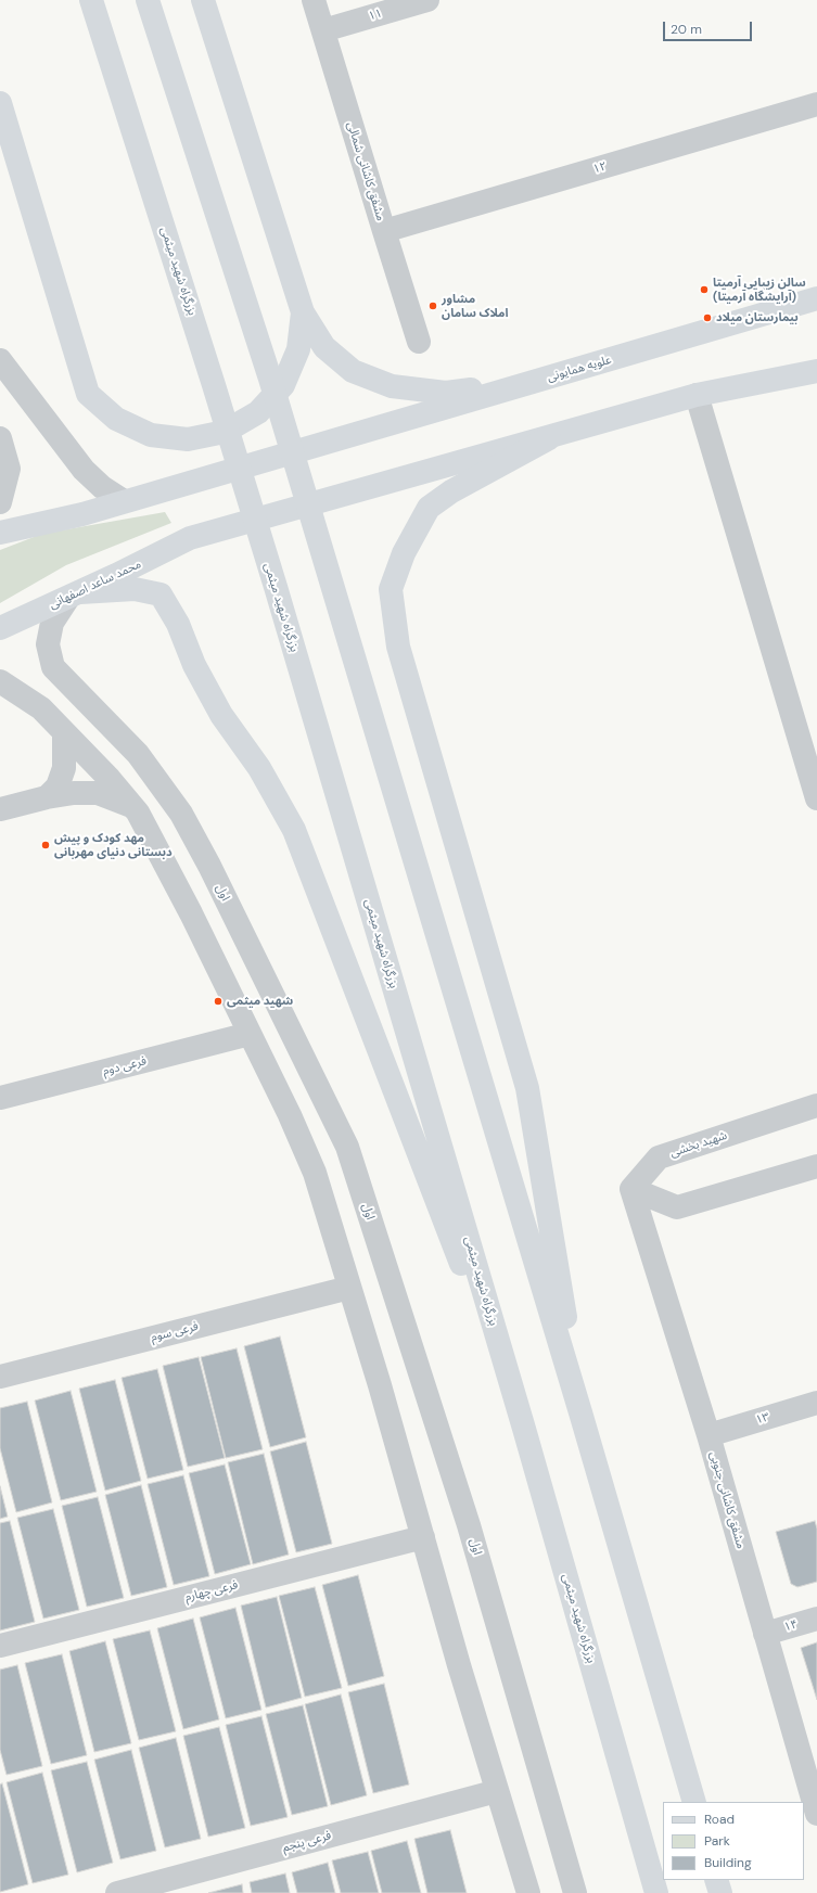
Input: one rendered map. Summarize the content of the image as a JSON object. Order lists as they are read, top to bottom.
{
  "streets": {
    "main road": ["بزرگراه شهید میثمی", "علویه همایونی", "محمد ساعد اصفهانی"],
    "street": [
      "۱۱",
      "۱۲",
      "مشفق کاشانی شمالی",
      "اول",
      "فرعی دوم",
      "شهید بخشی",
      "فرعی سوم",
      "۱۳",
      "مشفق کاشانی جنوبی",
      "فرعی چهارم",
      "۱۴",
      "فرعی پنجم"
    ]
  },
  "crossings": [
    ["۱۱", "مشفق کاشانی شمالی"],
    ["۱۲", "مشفق کاشانی شمالی"],
    ["محمد ساعد اصفهانی", "اول"],
    ["شهید بخشی", "مشفق کاشانی جنوبی"],
    ["۱۳", "مشفق کاشانی جنوبی"],
    ["مشفق کاشانی جنوبی", "۱۴"]
  ],
  "places": [
    "سالن زیبایی آرمیتا (آرایشگاه آرمیتا)",
    "مشاور املاک سامان",
    "بیمارستان میلاد",
    "مهد کودک و پیش دبستانی دنیای‌ مهربانی",
    "شهید میثمی"
  ],
  "legend": ["Road", "Park", "Building"],
  "scale_bar": "20 m"
}
